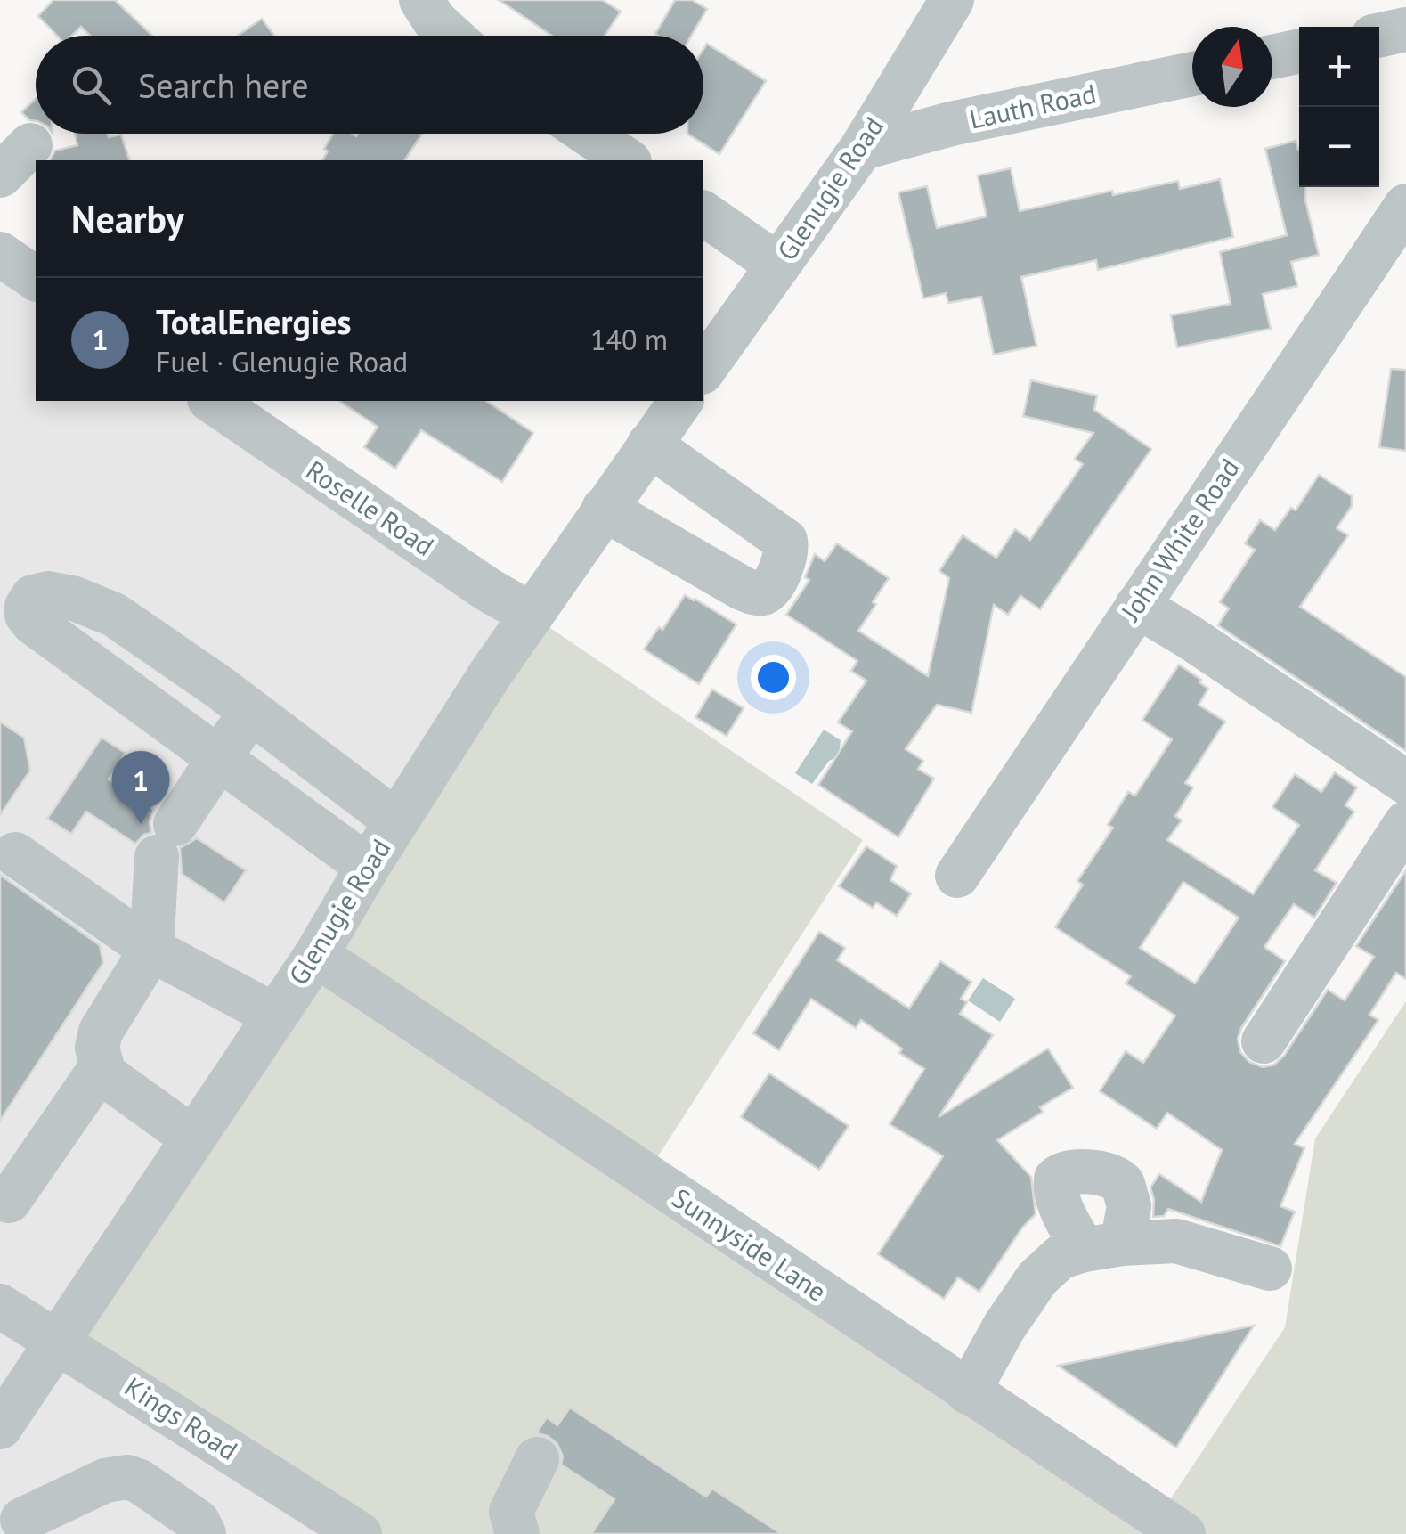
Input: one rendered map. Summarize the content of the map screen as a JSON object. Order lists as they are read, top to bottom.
{
  "streets": {
    "street": [
      "Lauth Road",
      "Glenugie Road",
      "Roselle Road",
      "John White Road",
      "Sunnyside Lane",
      "Kings Road"
    ]
  },
  "crossings": [
    ["Lauth Road", "Glenugie Road"],
    ["Glenugie Road", "Roselle Road"],
    ["Glenugie Road", "Sunnyside Lane"],
    ["Glenugie Road", "Kings Road"]
  ],
  "north": "top",
  "page": {
    "map_buttons": ["+", "−"],
    "search": "Search here",
    "heading": "Nearby",
    "list": [
      {
        "mark": "1",
        "name": "TotalEnergies",
        "note": "Fuel · Glenugie Road",
        "value": "140 m"
      }
    ],
    "pins": "1"
  }
}
